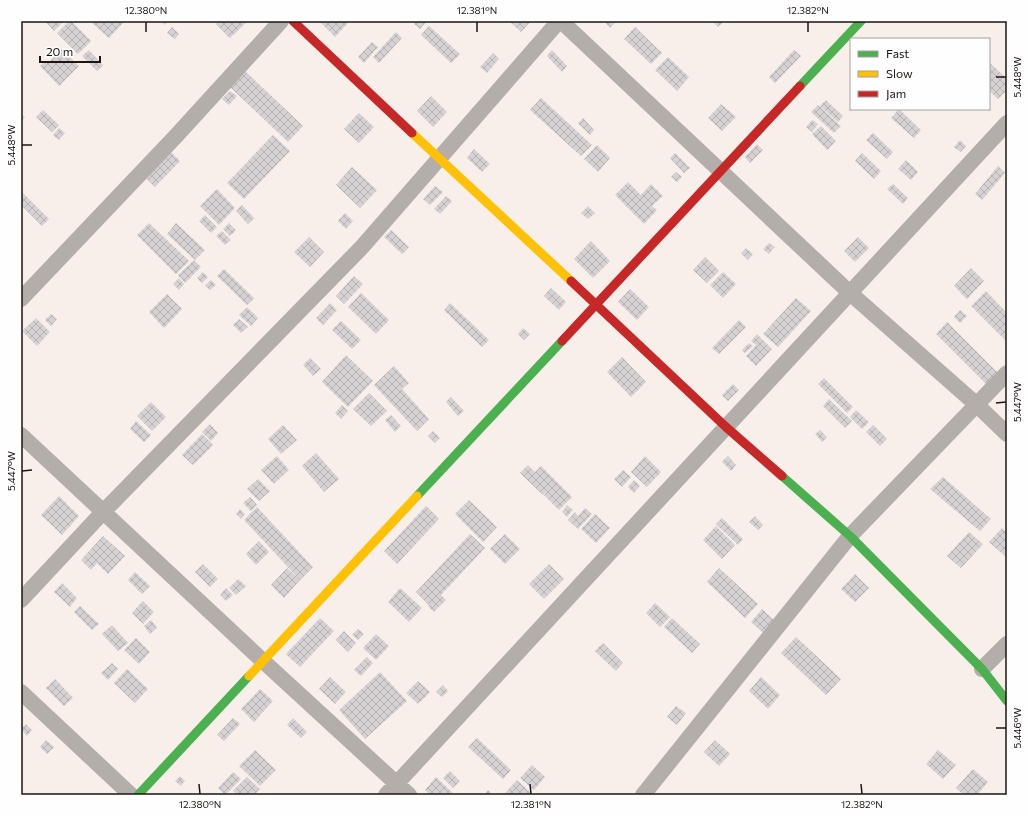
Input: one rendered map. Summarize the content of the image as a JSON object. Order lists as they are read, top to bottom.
{
  "legend": ["Fast", "Slow", "Jam"],
  "scale_bar": "20 m",
  "coordinates": [
    "12.380°N",
    "12.381°N",
    "12.382°N",
    "5.448°W",
    "5.447°W",
    "5.446°W"
  ]
}
